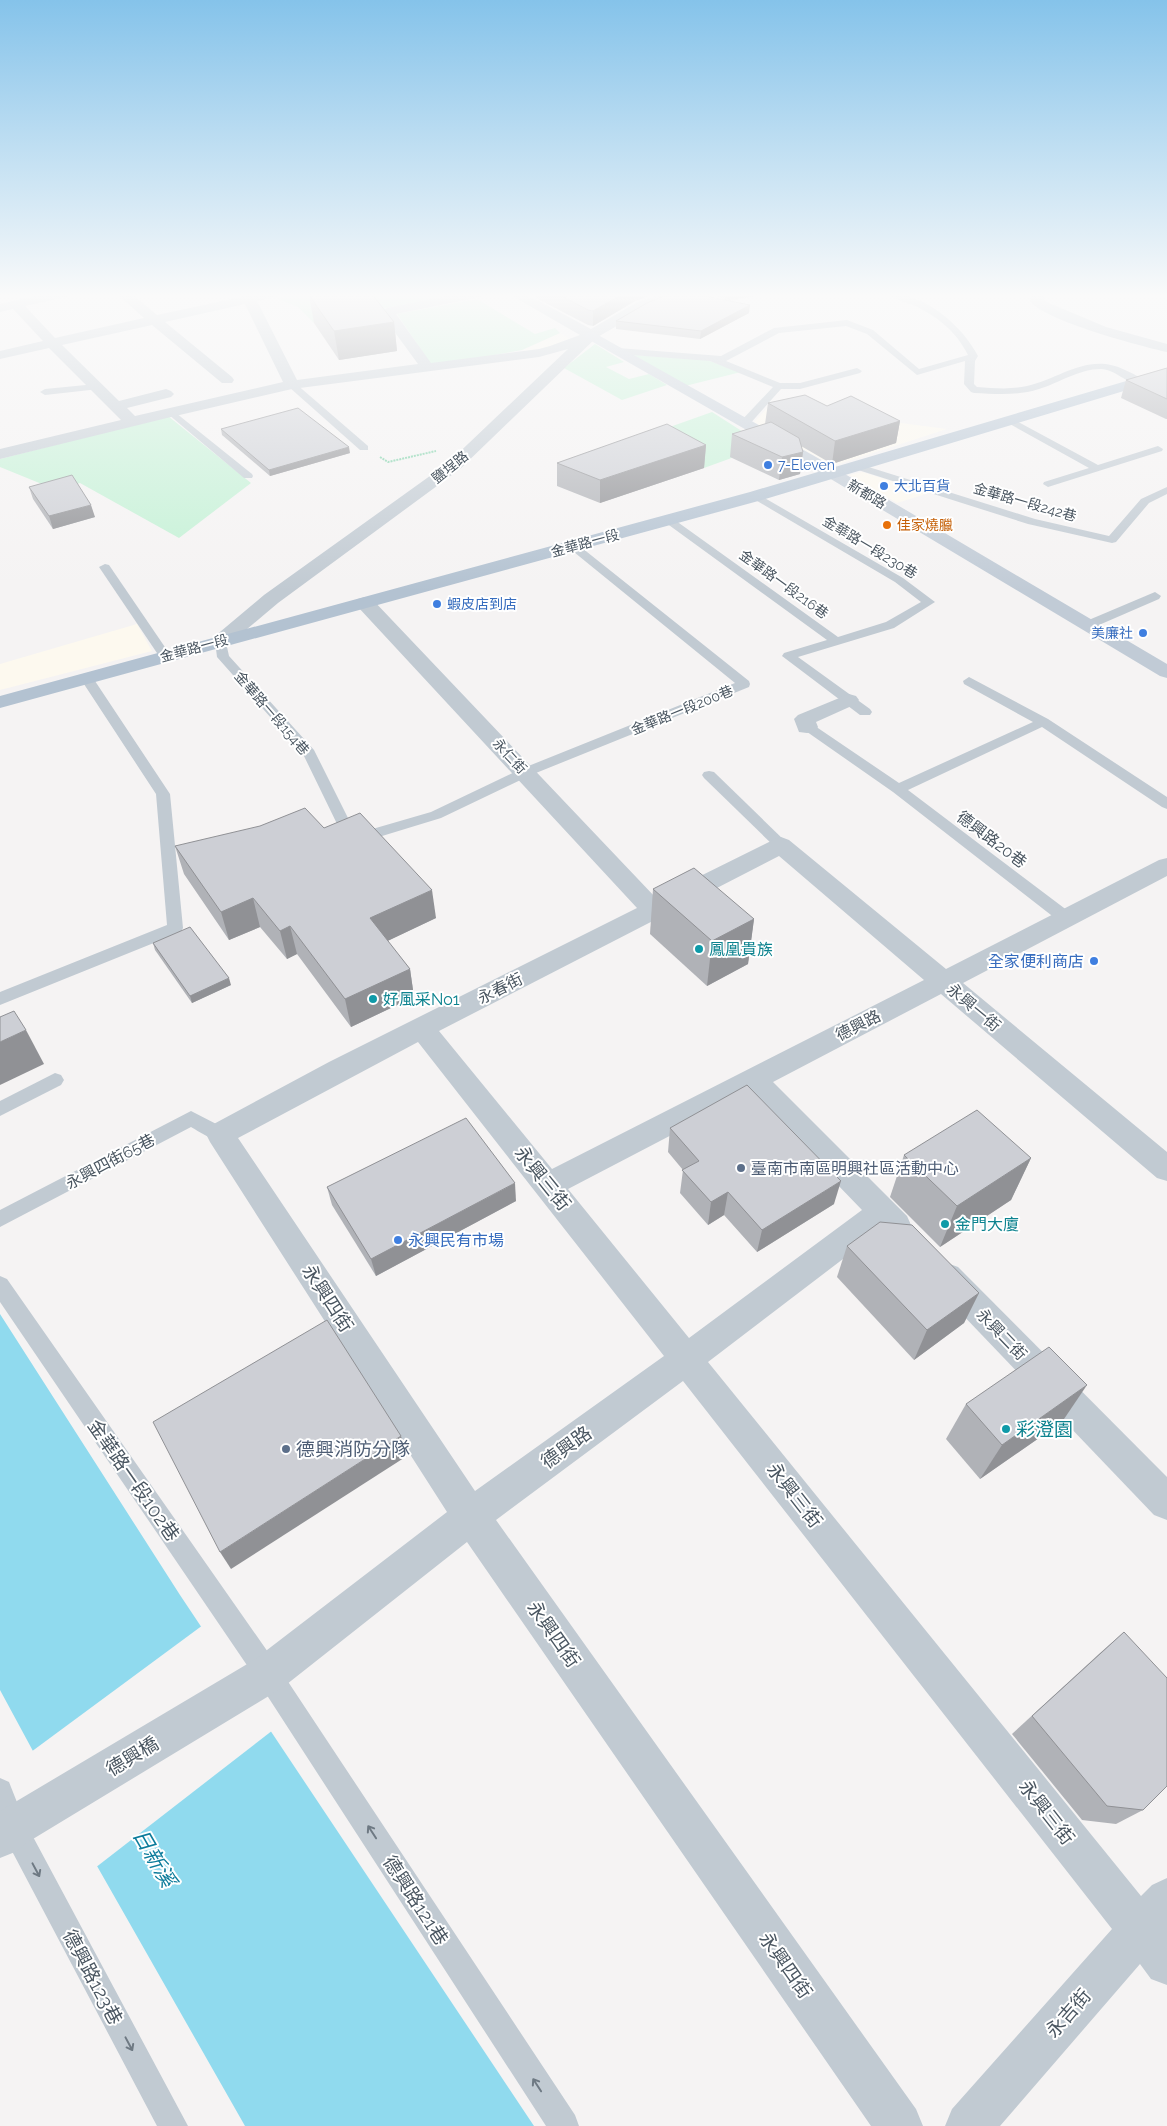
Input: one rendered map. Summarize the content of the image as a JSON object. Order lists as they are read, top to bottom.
{
  "streets": {
    "main road": ["金華路一段"],
    "street": [
      "鹽埕路",
      "新都路",
      "永仁街",
      "永春街",
      "永興一街",
      "德興路",
      "永興三街",
      "永興四街",
      "永興二街",
      "德興橋",
      "永吉街"
    ],
    "lane": [
      "金華路一段242巷",
      "金華路一段230巷",
      "金華路一段216巷",
      "金華路一段200巷",
      "金華路一段154巷",
      "德興路20巷",
      "永興四街65巷",
      "金華路一段102巷",
      "德興路121巷",
      "德興路123巷"
    ]
  },
  "crossings": [
    ["鹽埕路", "金華路一段"],
    ["鹽埕路", "金華路一段154巷"],
    ["新都路", "金華路一段"],
    ["金華路一段242巷", "金華路一段"],
    ["金華路一段", "金華路一段230巷"],
    ["金華路一段", "金華路一段216巷"],
    ["金華路一段", "金華路一段200巷"],
    ["金華路一段", "金華路一段154巷"],
    ["金華路一段", "永仁街"],
    ["金華路一段230巷", "金華路一段216巷"],
    ["金華路一段200巷", "金華路一段154巷"],
    ["金華路一段200巷", "永仁街"],
    ["金華路一段154巷", "永仁街"],
    ["永仁街", "永春街"],
    ["德興路20巷", "德興路"],
    ["永春街", "永興一街"],
    ["永春街", "永興四街65巷"],
    ["永春街", "永興三街"],
    ["永春街", "永興四街"],
    ["永興一街", "德興路"],
    ["德興路", "永興三街"],
    ["德興路", "永興四街"],
    ["德興路", "永興二街"],
    ["德興路", "金華路一段102巷"],
    ["德興路", "德興橋"],
    ["德興路", "德興路121巷"],
    ["永興四街65巷", "永興四街"],
    ["永興三街", "永吉街"],
    ["金華路一段102巷", "德興橋"],
    ["金華路一段102巷", "德興路121巷"],
    ["德興橋", "德興路121巷"],
    ["德興橋", "德興路123巷"]
  ],
  "one_way": ["德興路121巷", "德興路123巷"],
  "water": ["日新溪"],
  "places": [
    "7-Eleven",
    "大北百貨",
    "佳家燒臘",
    "蝦皮店到店",
    "美廉社",
    "鳳凰貴族",
    "全家便利商店",
    "好風采No1",
    "臺南市南區明興社區活動中心",
    "金門大廈",
    "永興民有市場",
    "彩澄園",
    "德興消防分隊"
  ]
}
